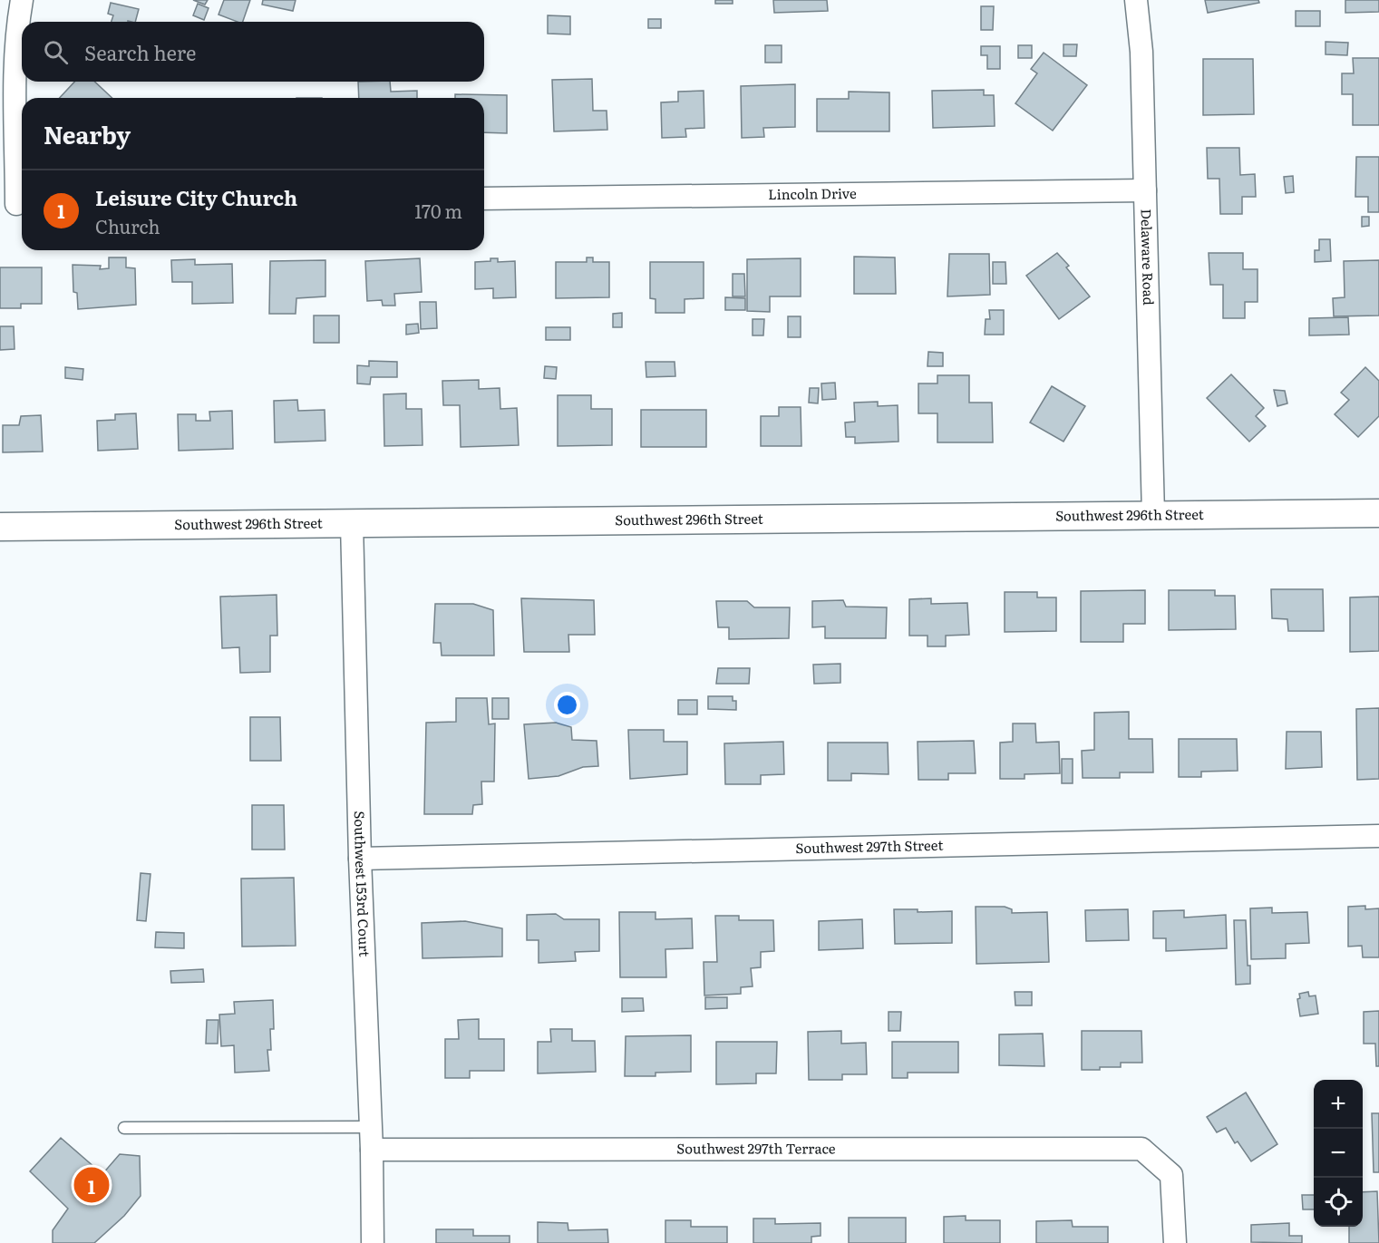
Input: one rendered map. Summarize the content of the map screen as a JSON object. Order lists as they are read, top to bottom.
{
  "streets": {
    "street": [
      "Lincoln Drive",
      "Delaware Road",
      "Southwest 296th Street",
      "Southwest 297th Street",
      "Southwest 153rd Court",
      "Southwest 297th Terrace"
    ]
  },
  "crossings": [
    ["Lincoln Drive", "Delaware Road"],
    ["Delaware Road", "Southwest 296th Street"],
    ["Southwest 296th Street", "Southwest 153rd Court"],
    ["Southwest 297th Street", "Southwest 153rd Court"],
    ["Southwest 153rd Court", "Southwest 297th Terrace"]
  ],
  "page": {
    "search": "Search here",
    "heading": "Nearby",
    "list": [
      {
        "mark": "1",
        "name": "Leisure City Church",
        "note": "Church",
        "value": "170 m"
      }
    ],
    "map_buttons": ["+", "−"],
    "pins": "1"
  }
}
